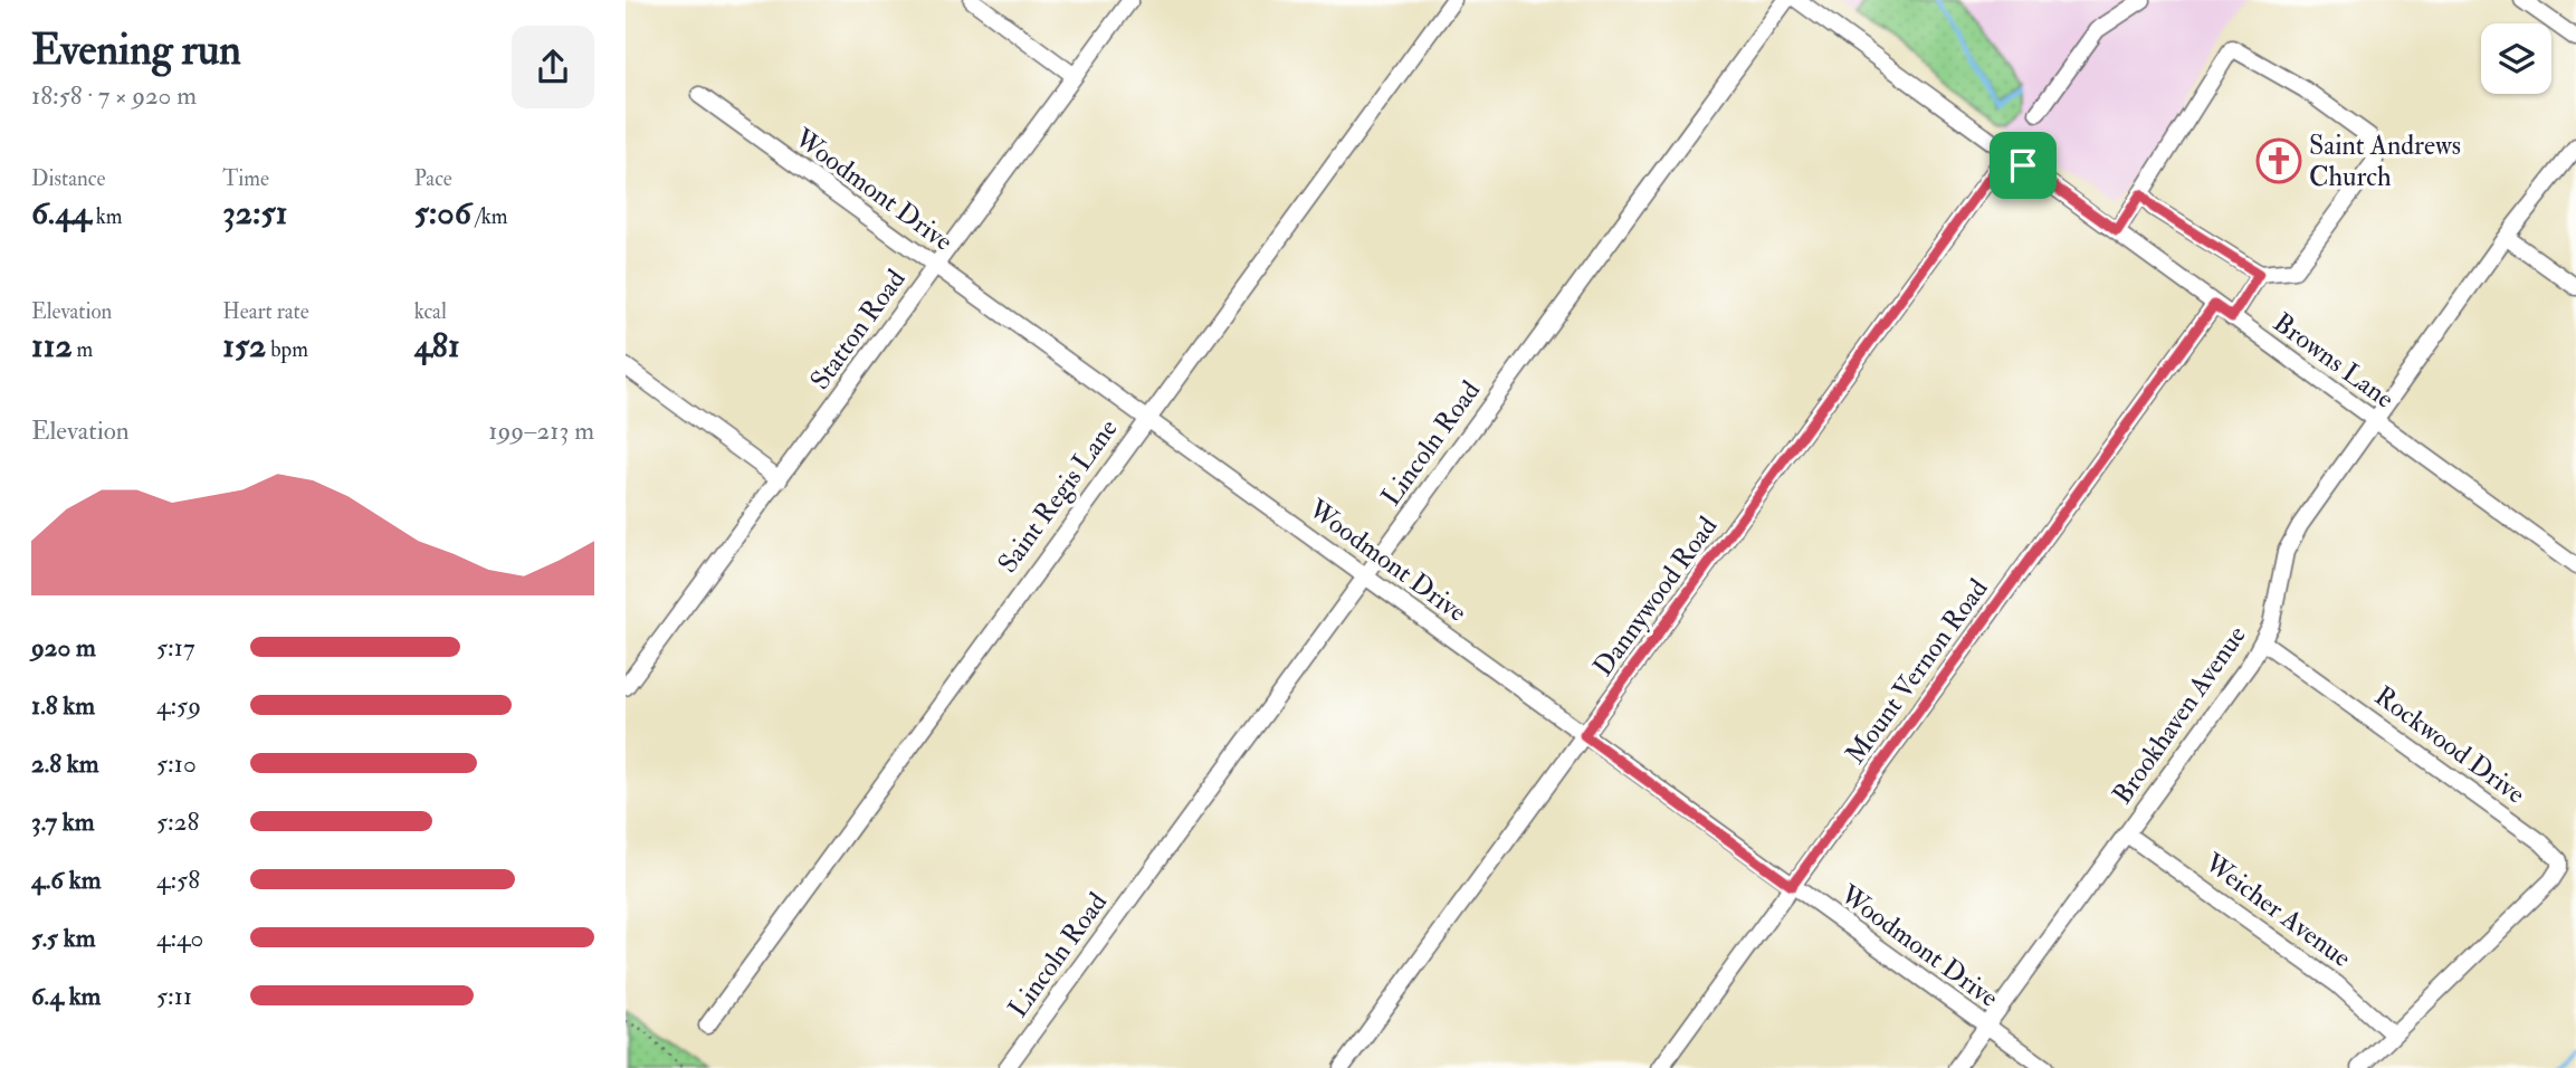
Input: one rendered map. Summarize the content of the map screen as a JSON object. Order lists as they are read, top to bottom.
{
  "streets": {
    "street": [
      "Woodmont Drive",
      "Statton Road",
      "Browns Lane",
      "Lincoln Road",
      "Saint Regis Lane",
      "Dannywood Road",
      "Mount Vernon Road",
      "Brookhaven Avenue",
      "Rockwood Drive",
      "Weicher Avenue"
    ]
  },
  "crossings": [
    ["Woodmont Drive", "Statton Road"],
    ["Woodmont Drive", "Lincoln Road"],
    ["Woodmont Drive", "Saint Regis Lane"],
    ["Woodmont Drive", "Dannywood Road"],
    ["Woodmont Drive", "Mount Vernon Road"],
    ["Woodmont Drive", "Brookhaven Avenue"],
    ["Browns Lane", "Dannywood Road"],
    ["Browns Lane", "Mount Vernon Road"],
    ["Browns Lane", "Brookhaven Avenue"],
    ["Brookhaven Avenue", "Rockwood Drive"],
    ["Brookhaven Avenue", "Weicher Avenue"],
    ["Rockwood Drive", "Weicher Avenue"]
  ],
  "places": {
    "church": ["Saint Andrews Church"]
  },
  "page": {
    "heading": ["Evening run", "18:58 · 7 × 920 m"],
    "stats": [
      ["Distance", "6.44 km"],
      ["Time", "32:51"],
      ["Pace", "5:06 /km"],
      ["Elevation", "112 m"],
      ["Heart rate", "152 bpm"],
      ["kcal", "481"]
    ],
    "chart": ["Elevation", "199–213 m"],
    "list": [
      {
        "name": "920 m",
        "note": "5:17"
      },
      {
        "name": "1.8 km",
        "note": "4:59"
      },
      {
        "name": "2.8 km",
        "note": "5:10"
      },
      {
        "name": "3.7 km",
        "note": "5:28"
      },
      {
        "name": "4.6 km",
        "note": "4:58"
      },
      {
        "name": "5.5 km",
        "note": "4:40"
      },
      {
        "name": "6.4 km",
        "note": "5:11"
      }
    ]
  }
}
